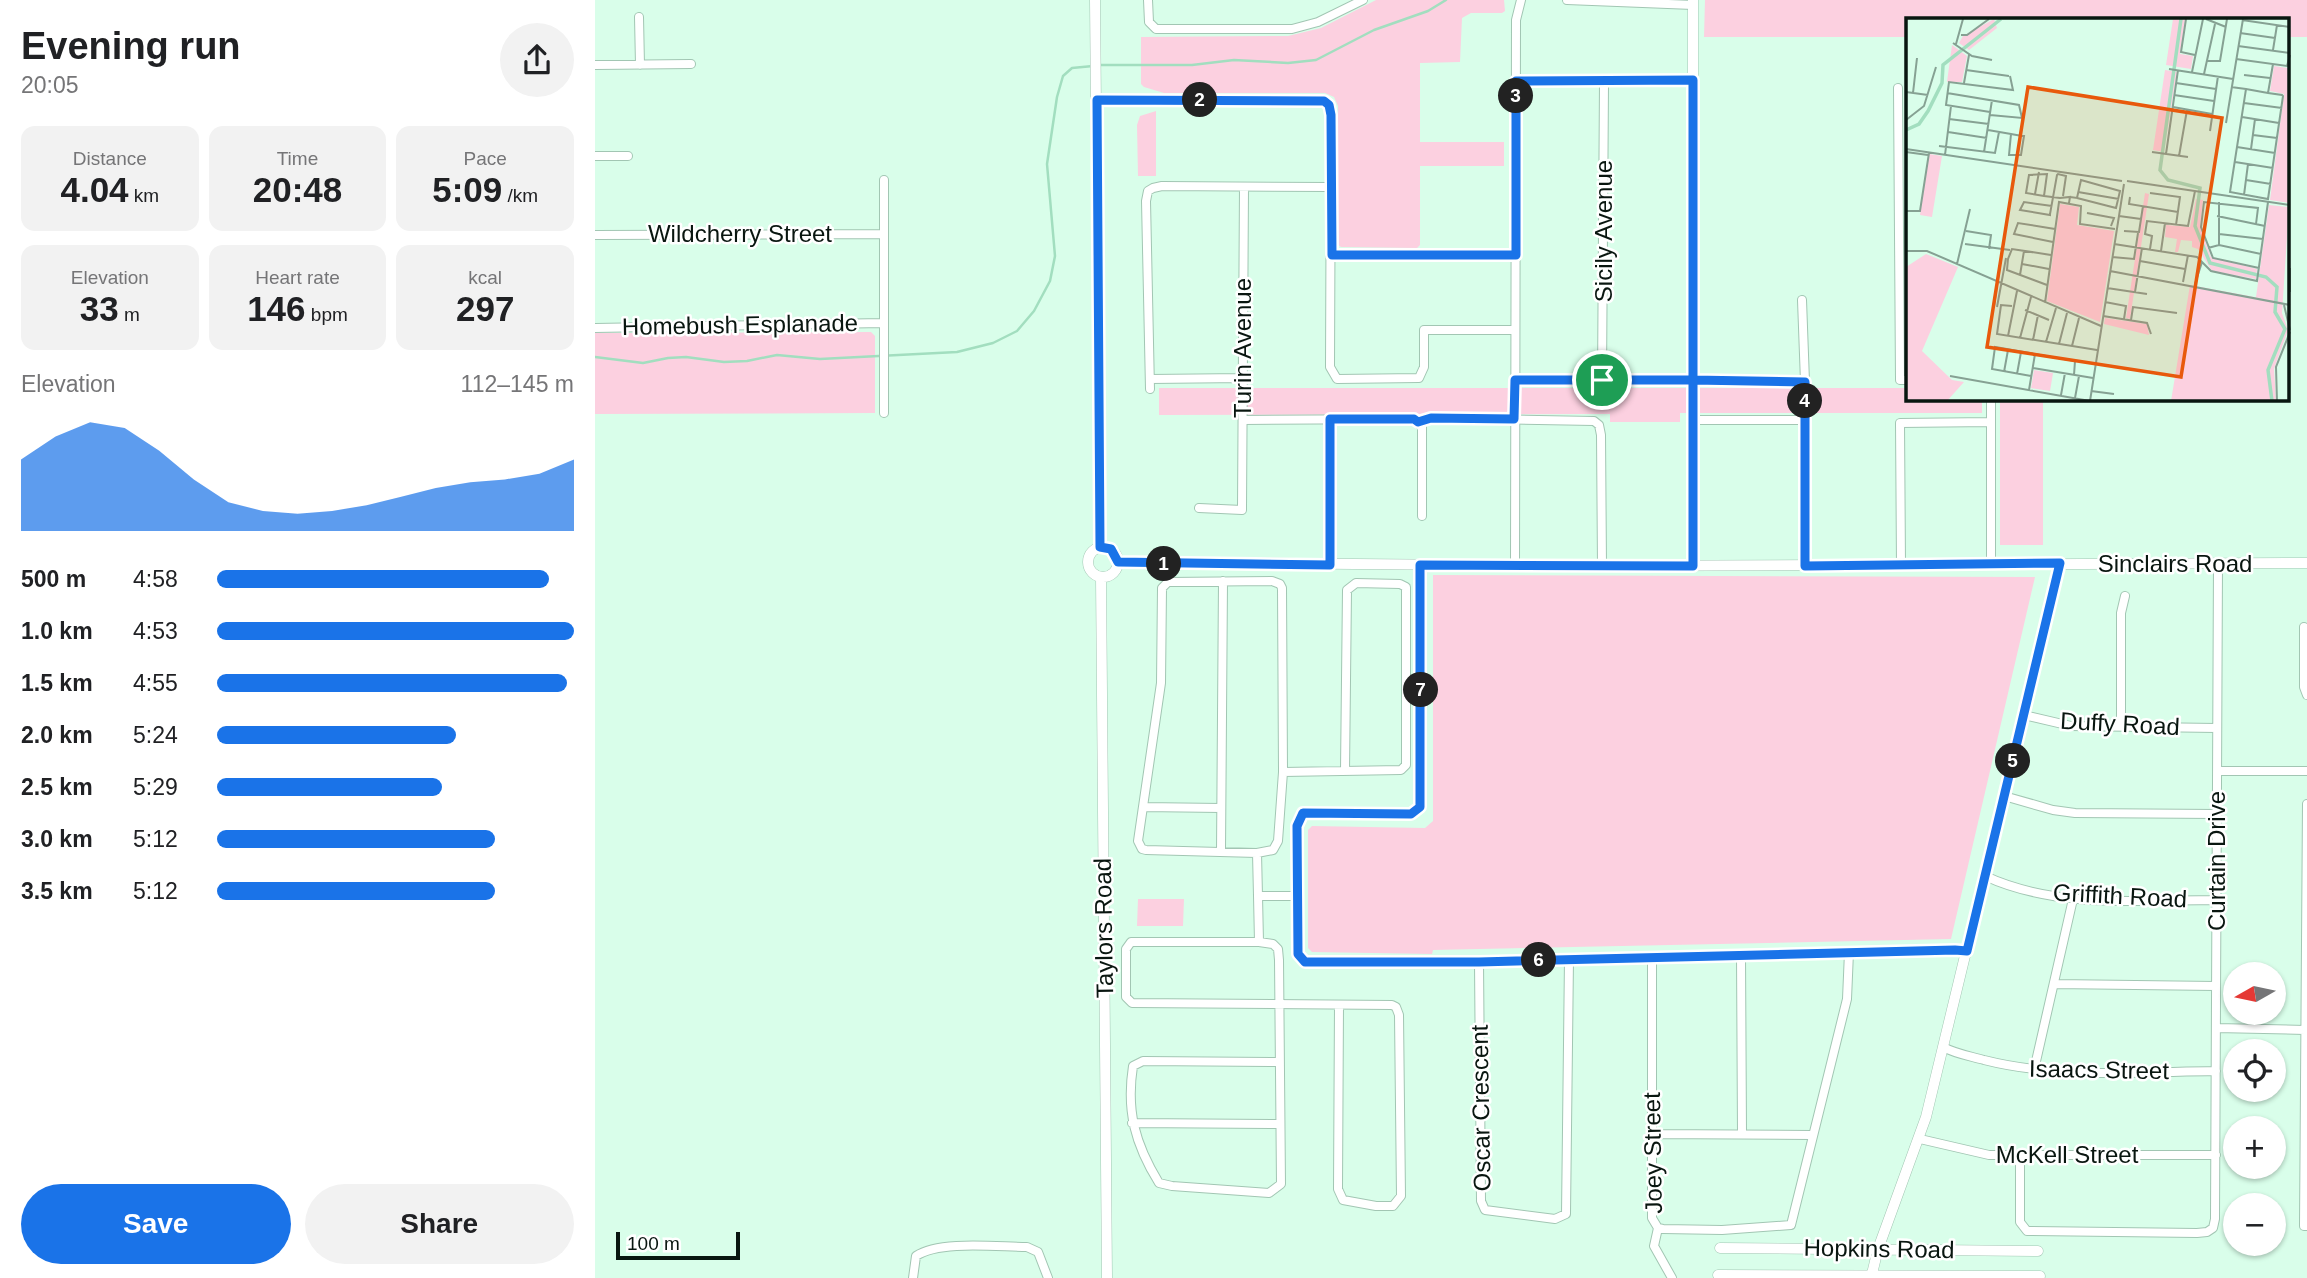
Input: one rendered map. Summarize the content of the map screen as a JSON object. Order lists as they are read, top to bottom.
{
  "streets": {
    "street": [
      "Sicily Avenue",
      "Wildcherry Street",
      "Homebush Esplanade",
      "Turin Avenue",
      "Sinclairs Road",
      "Duffy Road",
      "Curtain Drive",
      "Griffith Road",
      "Taylors Road",
      "Isaacs Street",
      "Oscar Crescent",
      "Joey Street",
      "McKell Street",
      "Hopkins Road"
    ]
  },
  "crossings": [
    ["Sinclairs Road", "Curtain Drive"],
    ["Sinclairs Road", "Taylors Road"],
    ["Duffy Road", "Curtain Drive"],
    ["Curtain Drive", "Griffith Road"],
    ["Curtain Drive", "Isaacs Street"],
    ["Curtain Drive", "McKell Street"]
  ],
  "scale_bar": "100 m",
  "north": "left",
  "page": {
    "heading": ["Evening run", "20:05"],
    "pins": [
      "3",
      "2",
      "4",
      "1",
      "7",
      "5",
      "6"
    ],
    "stats": [
      ["Distance", "4.04 km"],
      ["Time", "20:48"],
      ["Pace", "5:09 /km"],
      ["Elevation", "33 m"],
      ["Heart rate", "146 bpm"],
      ["kcal", "297"]
    ],
    "chart": ["Elevation", "112–145 m"],
    "list": [
      {
        "name": "500 m",
        "note": "4:58"
      },
      {
        "name": "1.0 km",
        "note": "4:53"
      },
      {
        "name": "1.5 km",
        "note": "4:55"
      },
      {
        "name": "2.0 km",
        "note": "5:24"
      },
      {
        "name": "2.5 km",
        "note": "5:29"
      },
      {
        "name": "3.0 km",
        "note": "5:12"
      },
      {
        "name": "3.5 km",
        "note": "5:12"
      }
    ],
    "map_buttons": ["+", "−"],
    "buttons": ["Save", "Share"],
    "scale": "100 m"
  }
}
